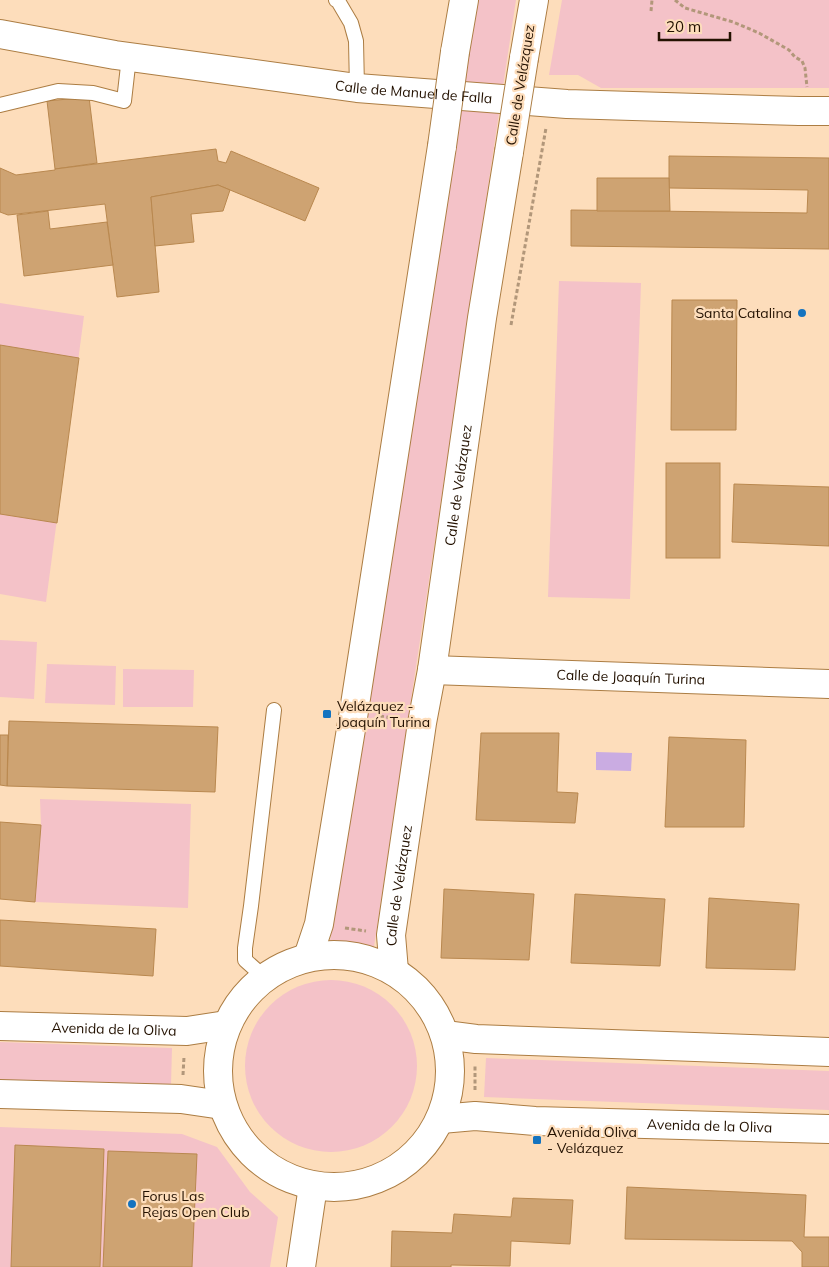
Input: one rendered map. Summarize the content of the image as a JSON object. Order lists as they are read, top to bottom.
{
  "streets": {
    "street": [
      "Calle de Velázquez",
      "Calle de Manuel de Falla",
      "Calle de Joaquín Turina",
      "Avenida de la Oliva"
    ]
  },
  "crossings": [
    ["Calle de Velázquez", "Calle de Joaquín Turina"]
  ],
  "places": {
    "other": ["Santa Catalina", "Forus Las Rejas Open Club"],
    "transit": ["Velázquez - Joaquín Turina", "Avenida Oliva - Velázquez"]
  },
  "scale_bar": "20 m"
}
